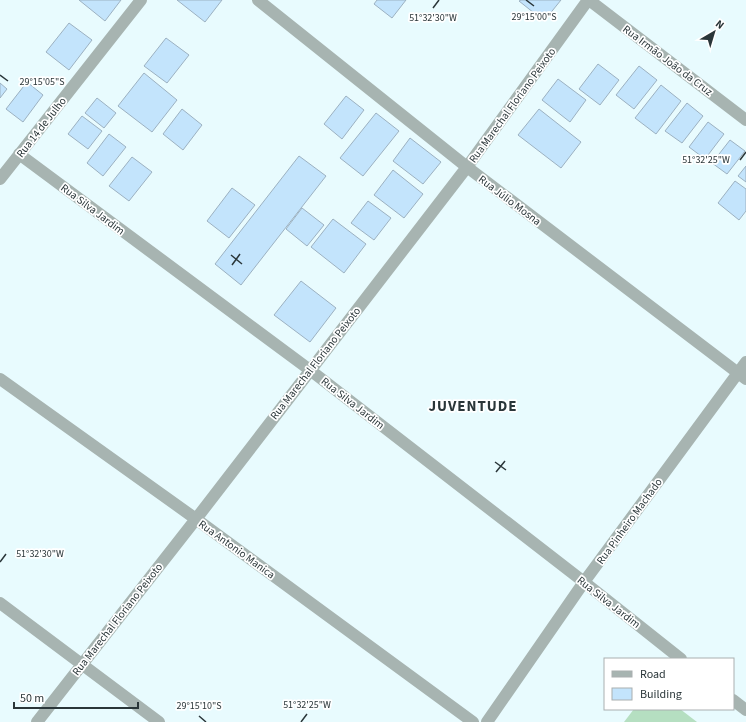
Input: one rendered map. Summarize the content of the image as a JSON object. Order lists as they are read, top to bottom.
{
  "streets": {
    "street": [
      "Rua Irmão João da Cruz",
      "Rua Marechal Floriano Peixoto",
      "Rua 14 de Julho",
      "Rua Júlio Mosna",
      "Rua Silva Jardim",
      "Rua Pinheiro Machado",
      "Rua Antonio Manica"
    ]
  },
  "crossings": [
    ["Rua Irmão João da Cruz", "Rua Marechal Floriano Peixoto"],
    ["Rua Marechal Floriano Peixoto", "Rua Júlio Mosna"],
    ["Rua Marechal Floriano Peixoto", "Rua Silva Jardim"],
    ["Rua Marechal Floriano Peixoto", "Rua Antonio Manica"],
    ["Rua 14 de Julho", "Rua Silva Jardim"],
    ["Rua Júlio Mosna", "Rua Pinheiro Machado"],
    ["Rua Silva Jardim", "Rua Pinheiro Machado"]
  ],
  "districts": ["JUVENTUDE"],
  "legend": ["Road", "Building"],
  "scale_bar": "50 m",
  "north": "top right",
  "coordinates": [
    "29°15'00\"S",
    "51°32'30\"W",
    "29°15'05\"S",
    "51°32'25\"W",
    "29°15'10\"S"
  ]
}
